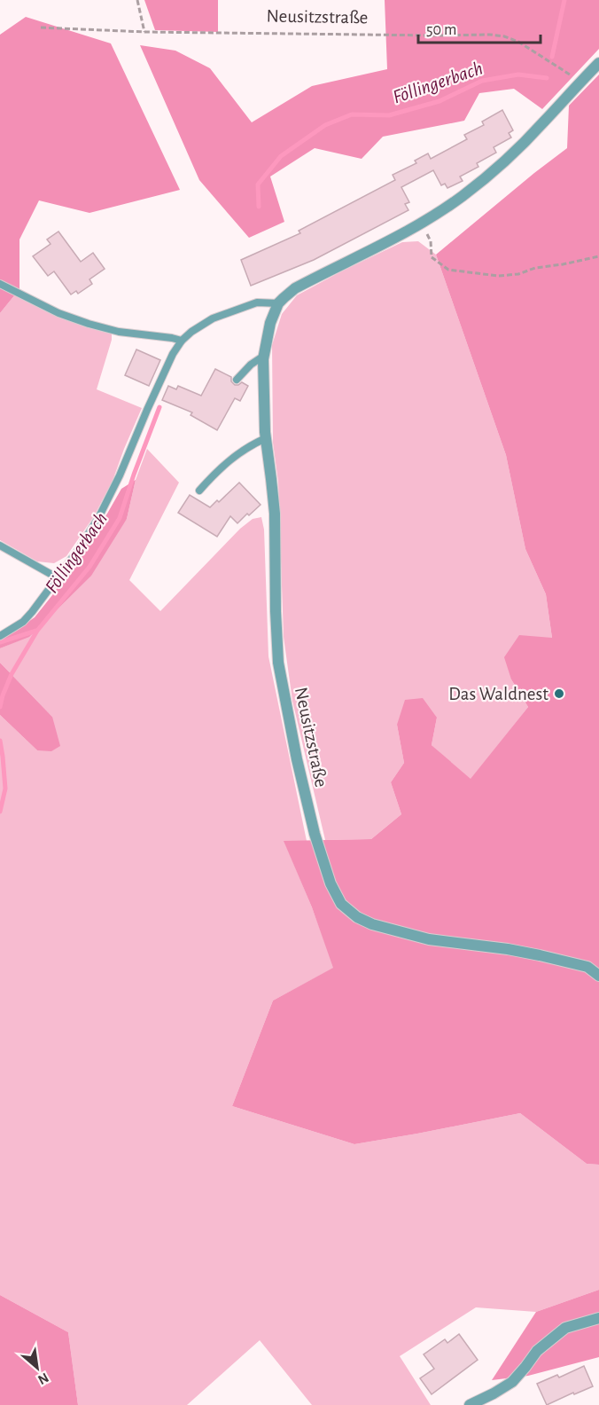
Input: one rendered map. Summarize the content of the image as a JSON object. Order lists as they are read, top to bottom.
{
  "streets": {
    "street": ["Neusitzstraße"]
  },
  "water": ["Föllingerbach"],
  "places": ["Das Waldnest"],
  "scale_bar": "50 m",
  "north": "bottom right"
}
